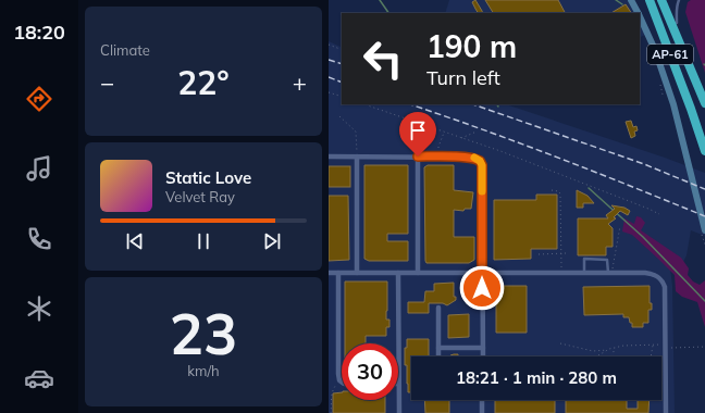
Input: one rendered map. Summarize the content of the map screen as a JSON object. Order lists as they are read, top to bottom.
{
  "streets": {
    "highway": ["AP-61"]
  },
  "page": {
    "tabs": "18:20",
    "tile": [
      "Climate",
      ["23", "km/h"]
    ],
    "turn": ["190 m", "Turn left"],
    "heat": ["−", "22°", "+"],
    "song": ["Static Love", "Velvet Ray"],
    "limit": "30",
    "trip": "18:21 · 1 min · 280 m"
  }
}
